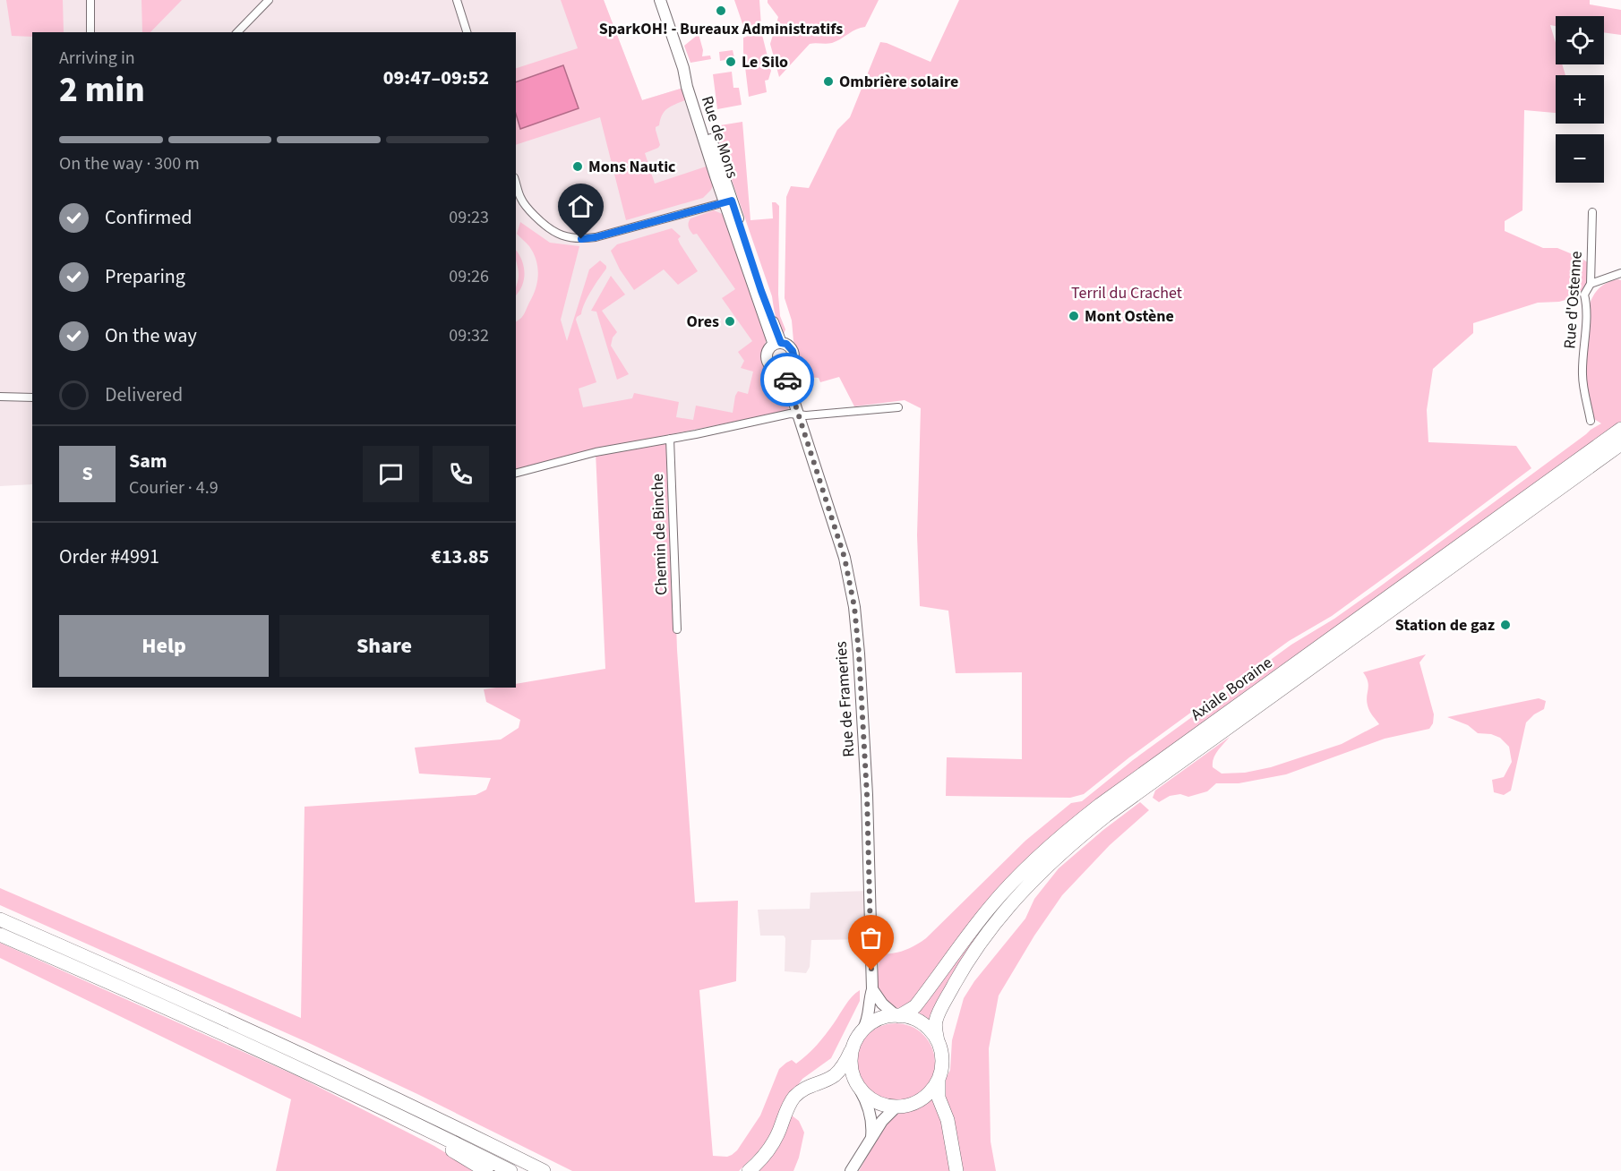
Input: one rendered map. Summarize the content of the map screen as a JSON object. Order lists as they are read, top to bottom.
{
  "streets": {
    "highway": ["Axiale Boraine"],
    "main road": ["Rue de Mons", "Rue de Frameries"],
    "street": ["Rue d'Ostenne", "Chemin de Binche"]
  },
  "crossings": [
    ["Axiale Boraine", "Rue de Frameries"]
  ],
  "parks": ["Terril du Crachet"],
  "places": [
    "SparkOH! - Bureaux Administratifs",
    "Le Silo",
    "Ombrière solaire",
    "Mons Nautic",
    "Mont Ostène",
    "Ores",
    "Station de gaz"
  ],
  "page": {
    "map_buttons": ["+", "−"],
    "heading": ["2 min", "Arriving in", "09:47–09:52"],
    "panel": [
      "Sam",
      "Courier · 4.9",
      "Order #4991",
      "€13.85"
    ],
    "bar": "On the way · 300 m",
    "list": [
      ["Confirmed", "09:23"],
      ["Preparing", "09:26"],
      ["On the way", "09:32"],
      "Delivered"
    ],
    "round": "S",
    "buttons": ["Help", "Share"]
  }
}
